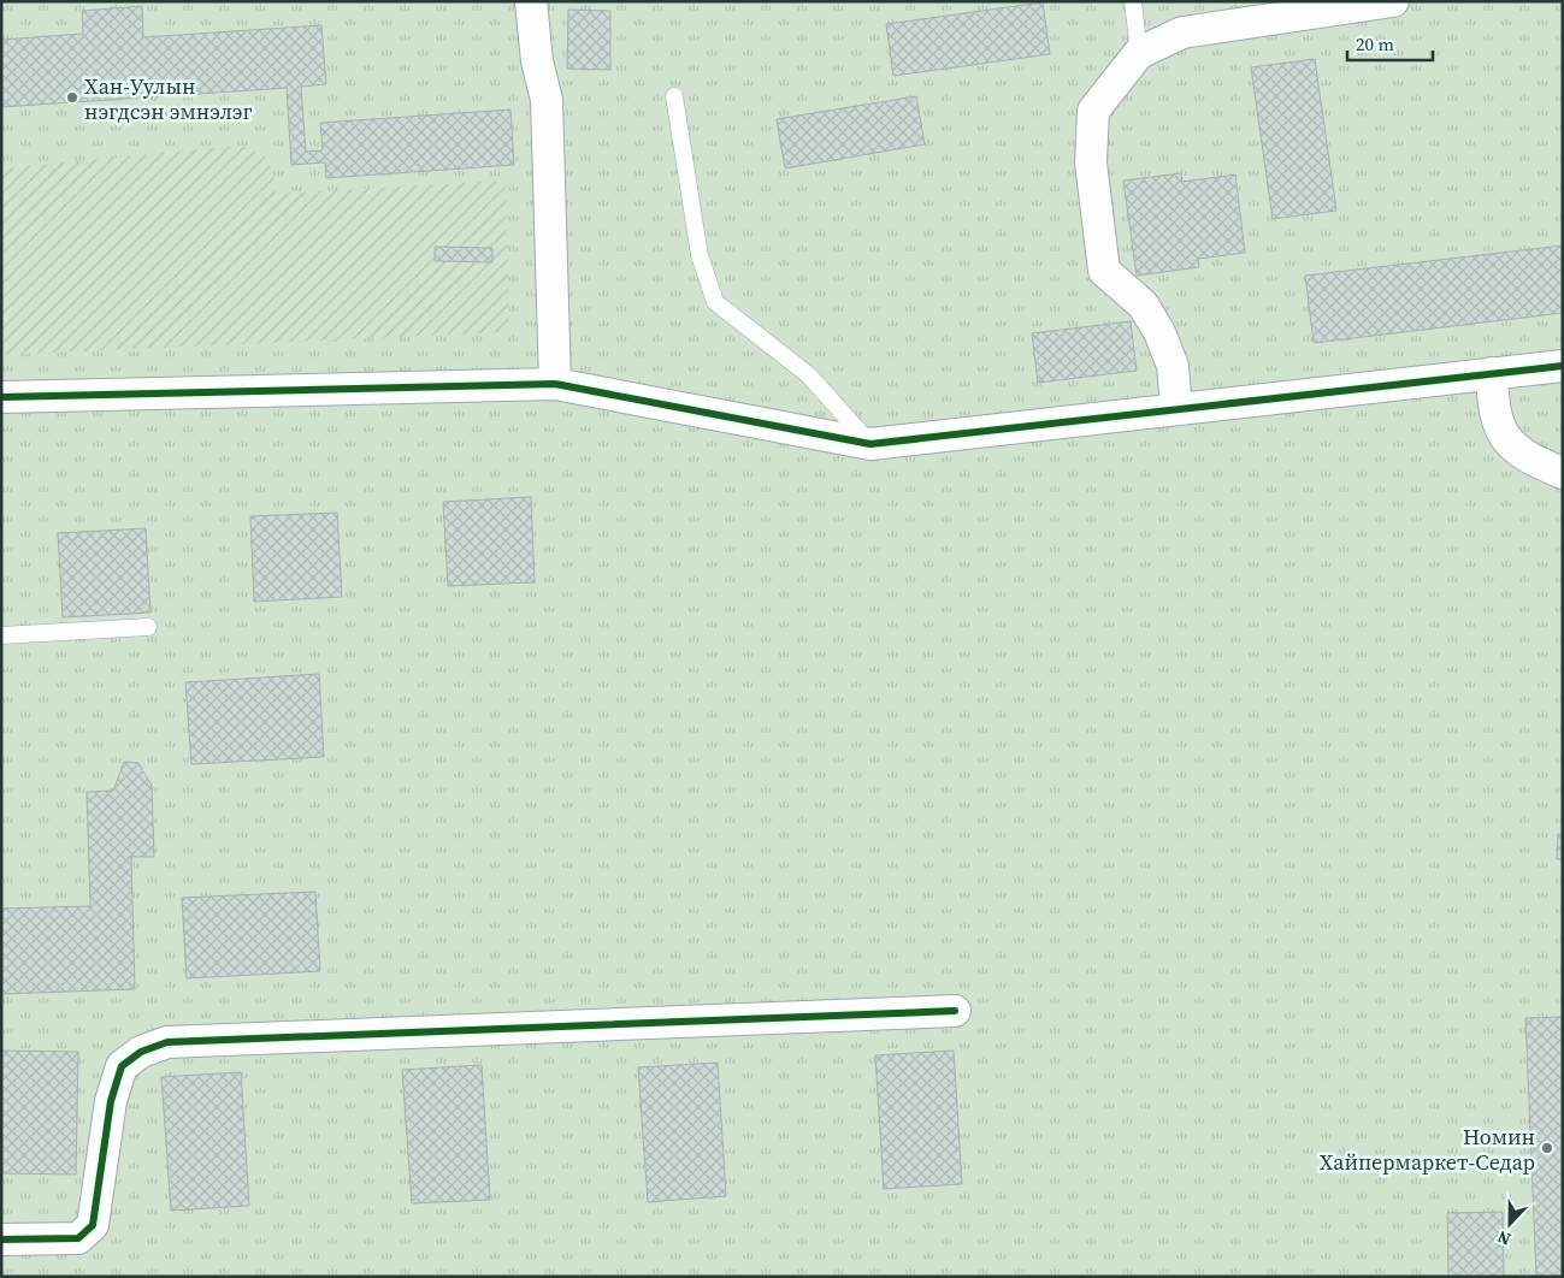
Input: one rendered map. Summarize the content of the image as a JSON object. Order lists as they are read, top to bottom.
{
  "places": ["Хан-Уулын нэгдсэн эмнэлэг", "Номин Хайпермаркет-Седар"],
  "scale_bar": "20 m",
  "north": "bottom"
}
